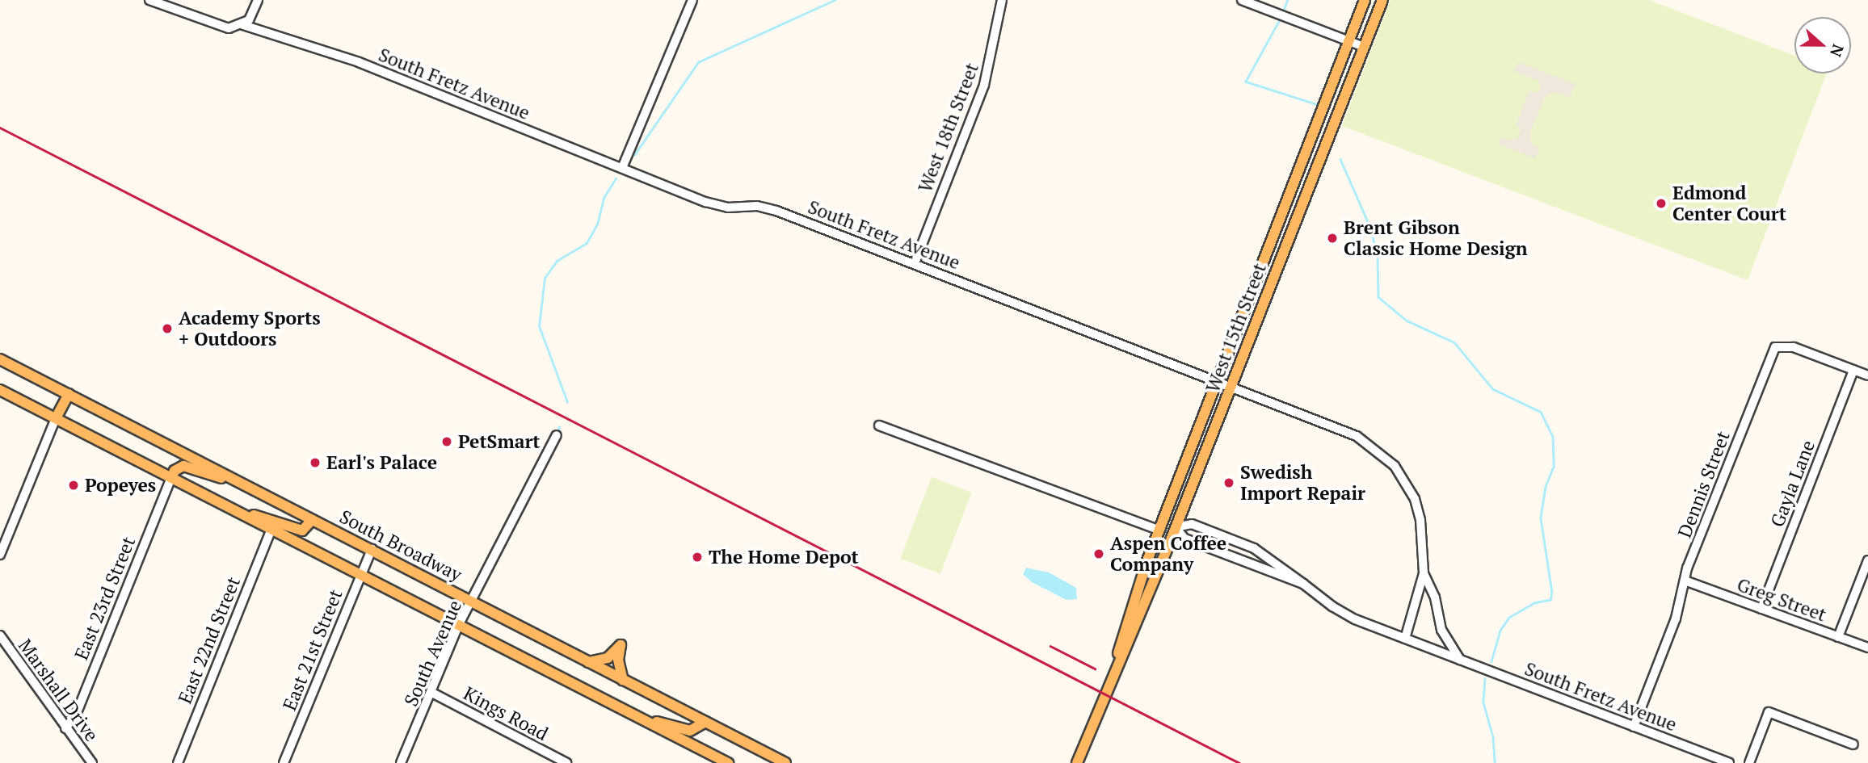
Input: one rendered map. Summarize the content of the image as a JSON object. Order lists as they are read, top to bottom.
{
  "streets": {
    "main road": ["West 15th Street", "South Broadway"],
    "street": [
      "South Fretz Avenue",
      "West 18th Street",
      "Gayla Lane",
      "Dennis Street",
      "East 23rd Street",
      "Greg Street",
      "East 22nd Street",
      "East 21st Street",
      "South Avenue",
      "Marshall Drive",
      "Kings Road"
    ]
  },
  "crossings": [
    ["South Fretz Avenue", "West 18th Street"],
    ["South Fretz Avenue", "West 15th Street"],
    ["South Fretz Avenue", "Dennis Street"],
    ["Gayla Lane", "Dennis Street"],
    ["Gayla Lane", "Greg Street"],
    ["Dennis Street", "Greg Street"],
    ["South Broadway", "East 21st Street"],
    ["South Broadway", "South Avenue"],
    ["East 23rd Street", "Marshall Drive"],
    ["South Avenue", "Kings Road"]
  ],
  "places": [
    "Edmond Center Court",
    "Brent Gibson Classic Home Design",
    "Academy Sports + Outdoors",
    "PetSmart",
    "Earl's Palace",
    "Swedish Import Repair",
    "Popeyes",
    "Aspen Coffee Company",
    "The Home Depot"
  ],
  "north": "right"
}
